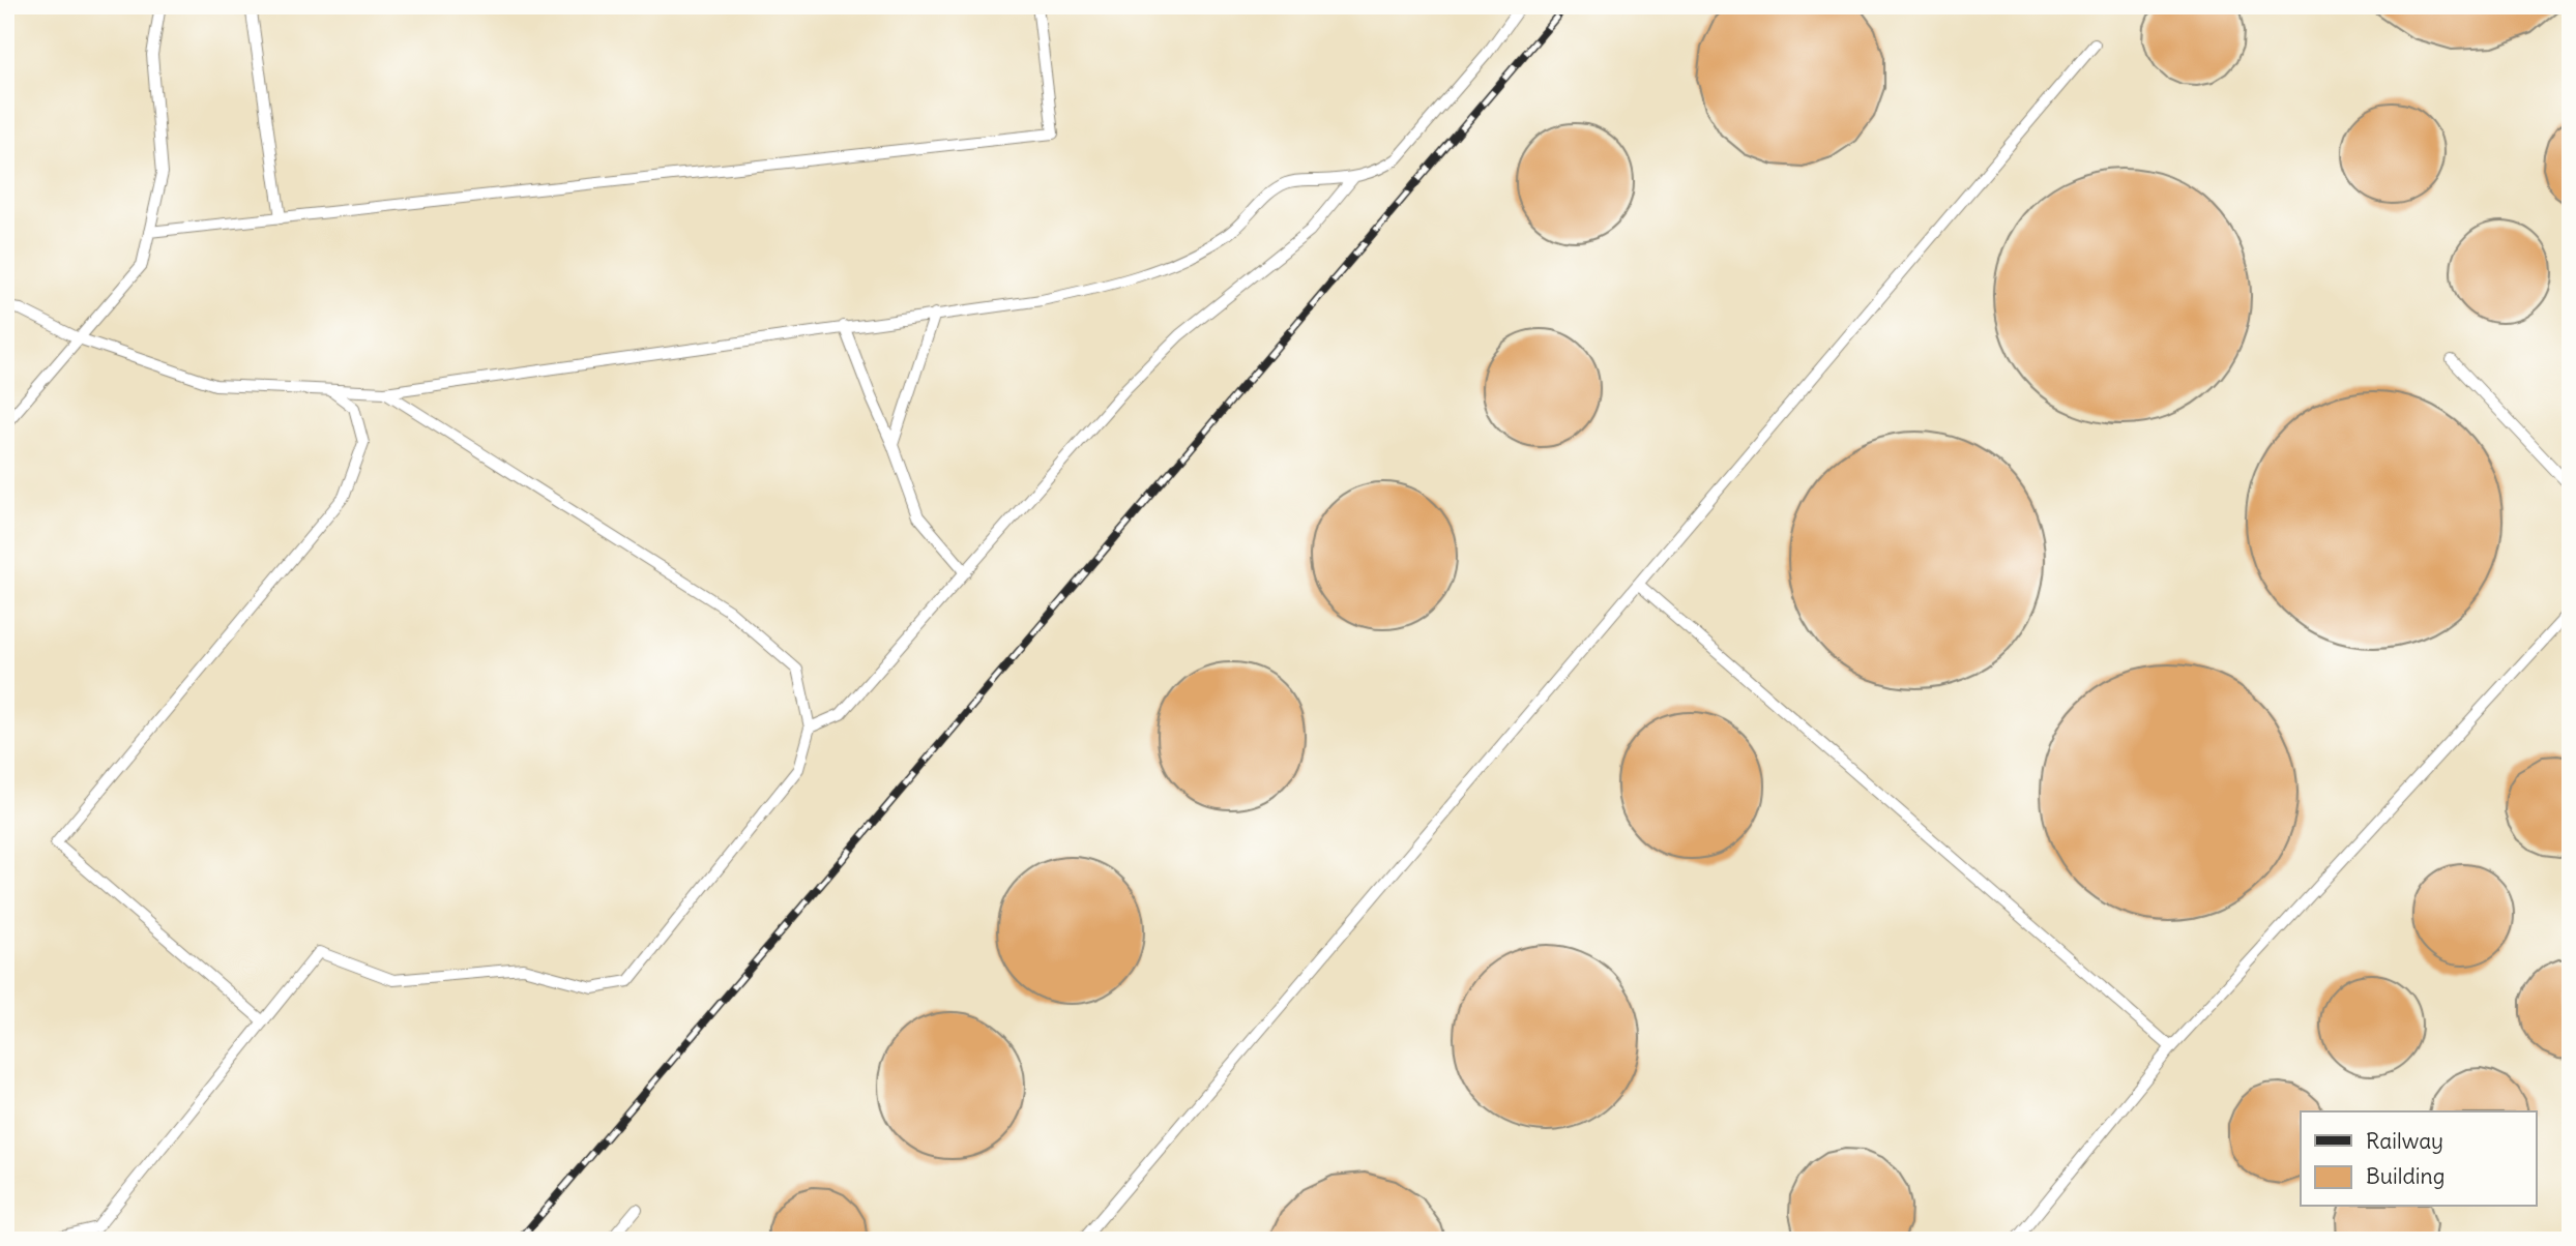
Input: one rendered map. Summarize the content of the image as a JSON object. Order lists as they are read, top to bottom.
{
  "legend": ["Railway", "Building"]
}
